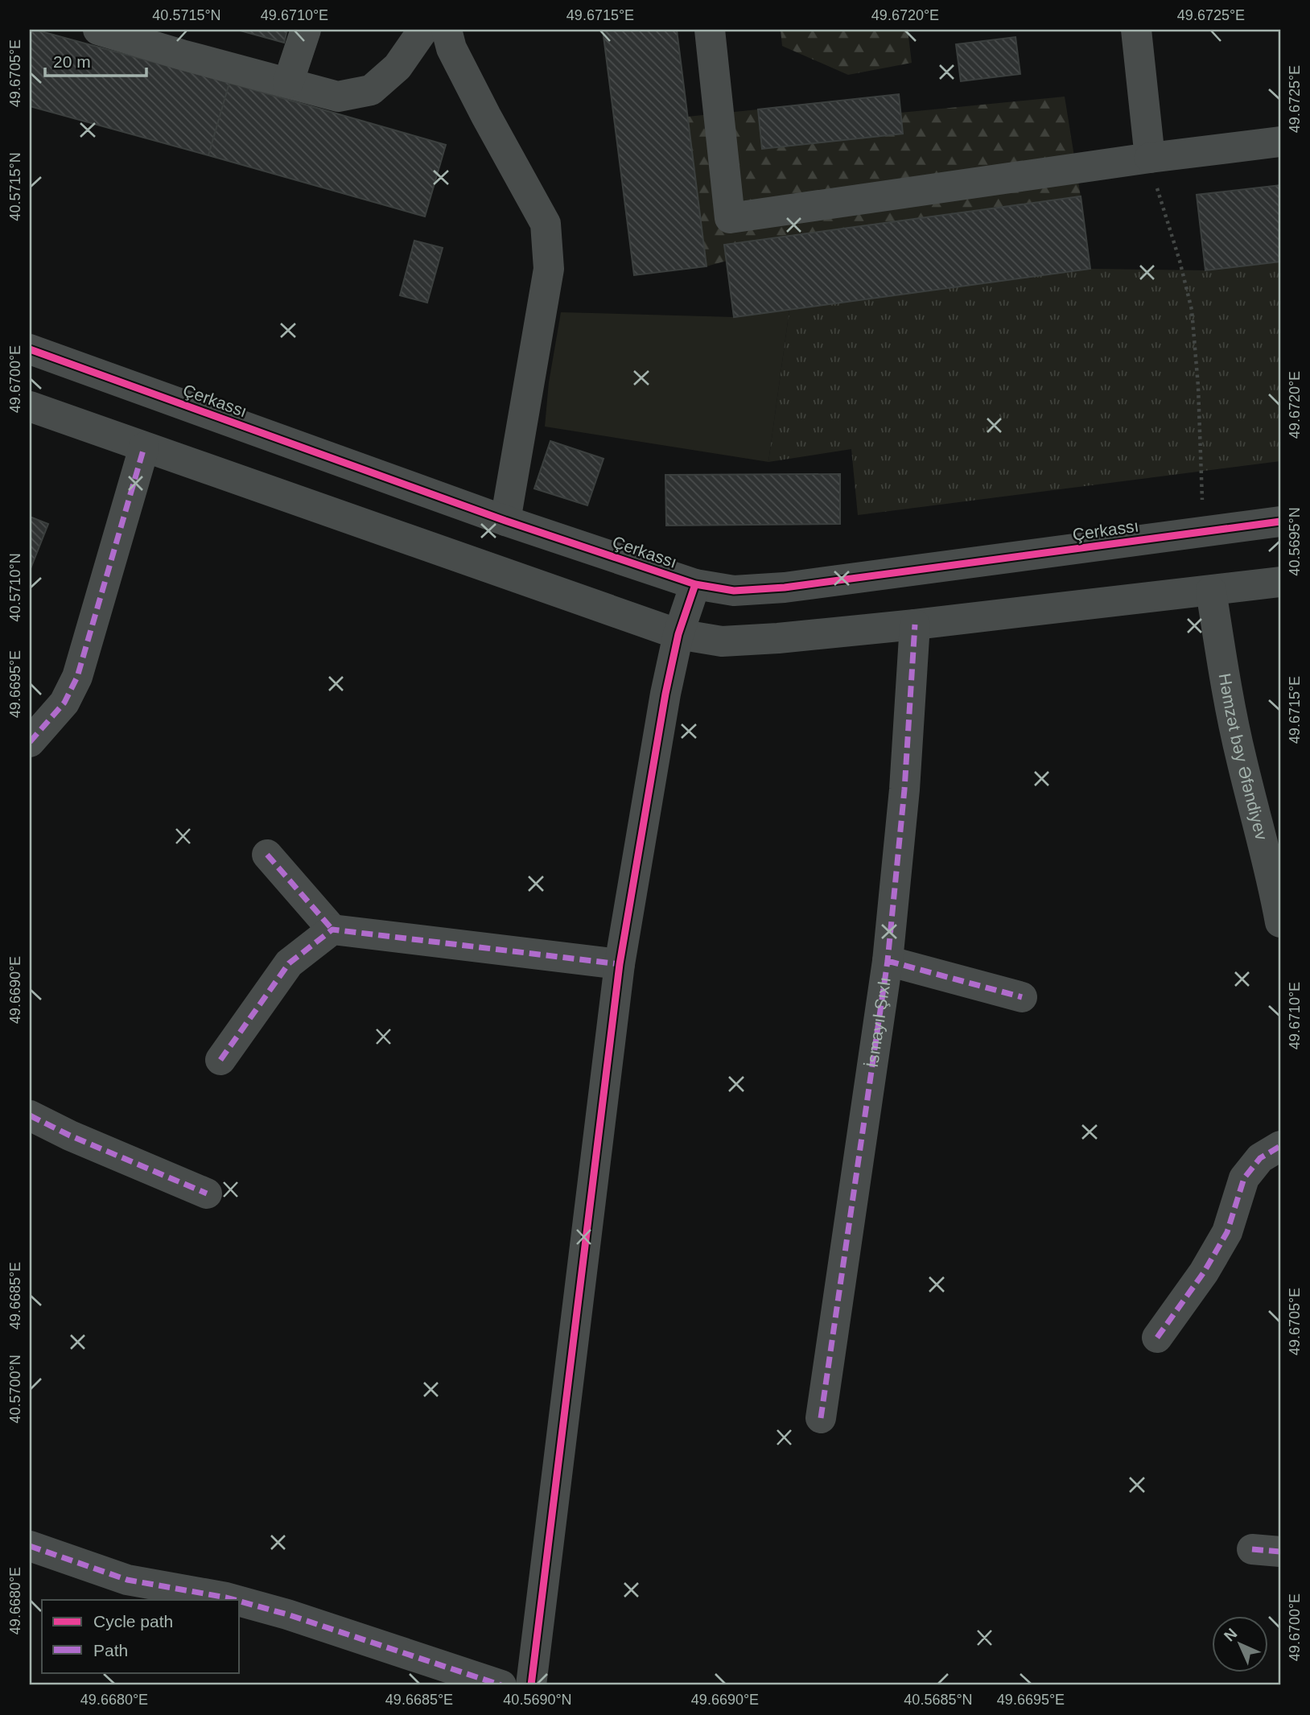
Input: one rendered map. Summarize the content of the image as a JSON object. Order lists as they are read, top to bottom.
{
  "streets": {
    "street": ["Çerkassı", "Həmzət bəy Əfəndiyev", "İsmayıl Şıxlı"]
  },
  "legend": ["Cycle path", "Path"],
  "scale_bar": "20 m",
  "north": "top left",
  "coordinates": [
    "40.5715°N",
    "49.6710°E",
    "49.6715°E",
    "49.6720°E",
    "49.6725°E",
    "49.6705°E",
    "49.6700°E",
    "40.5695°N",
    "40.5710°N",
    "49.6695°E",
    "49.6690°E",
    "49.6685°E",
    "40.5700°N",
    "49.6680°E",
    "40.5690°N",
    "40.5685°N"
  ]
}
